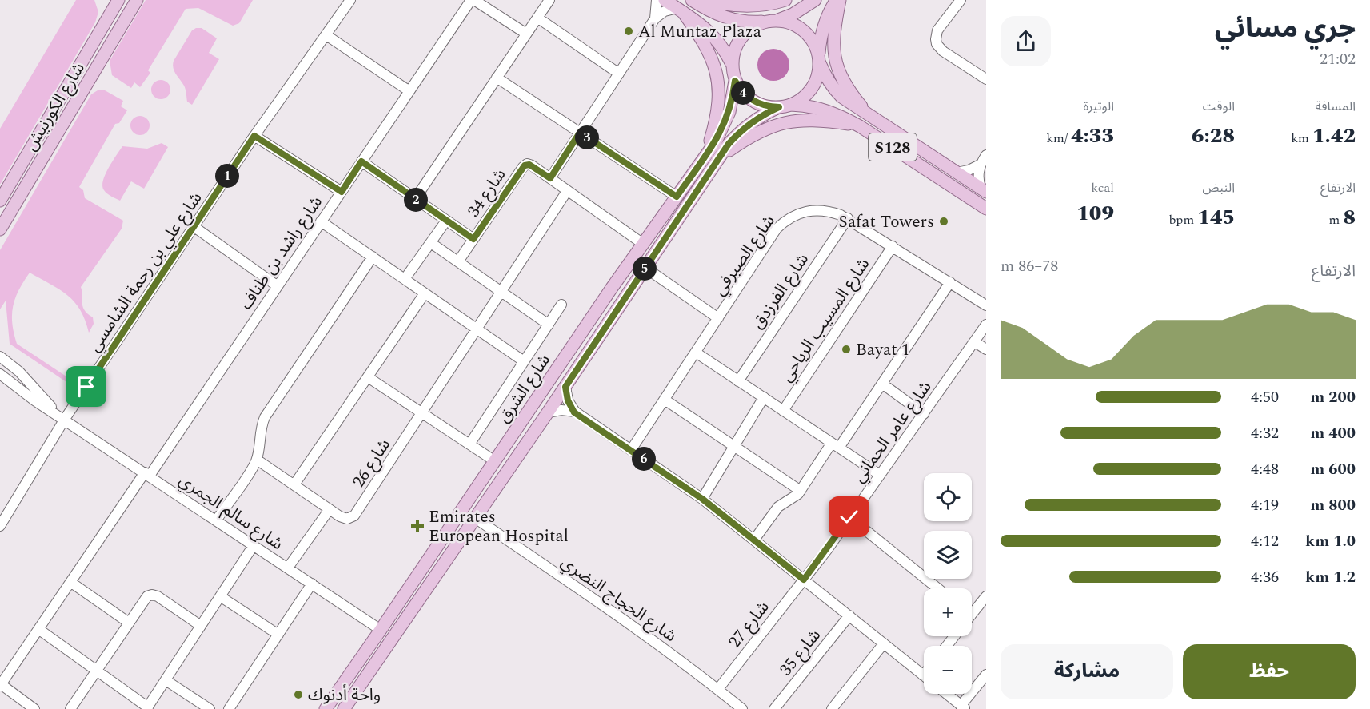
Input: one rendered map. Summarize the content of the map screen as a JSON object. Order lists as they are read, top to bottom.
{
  "streets": {
    "main road": ["شارع الكورنيش", "S128", "شارع الشرق"],
    "street": [
      "شارع 34",
      "شارع راشد بن طناف",
      "شارع الصيرفي",
      "شارع علي بن رحمة الشامسي",
      "شارع الفرزدق",
      "شارع المسيب الرياحي",
      "شارع عامر الحماني",
      "شارع 26",
      "شارع سالم الجمري",
      "شارع الحجاج النضري",
      "شارع 27",
      "شارع 35"
    ]
  },
  "crossings": [
    ["S128", "شارع الشرق"],
    ["شارع 34", "شارع الشرق"],
    ["شارع 34", "شارع 26"],
    ["شارع راشد بن طناف", "شارع سالم الجمري"],
    ["شارع الصيرفي", "شارع الفرزدق"],
    ["شارع الصيرفي", "شارع المسيب الرياحي"],
    ["شارع علي بن رحمة الشامسي", "شارع سالم الجمري"],
    ["شارع الشرق", "شارع سالم الجمري"],
    ["شارع الشرق", "شارع الحجاج النضري"],
    ["شارع عامر الحماني", "شارع 27"],
    ["شارع الحجاج النضري", "شارع 27"]
  ],
  "places": {
    "other": [
      "Al Muntaz Plaza",
      "Safat Towers",
      "Bayat 1",
      "واحة أدنوك"
    ],
    "health": ["Emirates European Hospital"]
  },
  "page": {
    "heading": ["جري مسائي", "21:02"],
    "pins": [
      "4",
      "3",
      "1",
      "2",
      "5",
      "6"
    ],
    "stats": [
      ["المسافة", "1.42 km"],
      ["الوقت", "6:28"],
      ["الوتيرة", "4:33 /km"],
      ["الارتفاع", "8 m"],
      ["النبض", "145 bpm"],
      ["kcal", "109"]
    ],
    "chart": ["الارتفاع", "78–86 m"],
    "list": [
      {
        "name": "200 m",
        "note": "4:50"
      },
      {
        "name": "400 m",
        "note": "4:32"
      },
      {
        "name": "600 m",
        "note": "4:48"
      },
      {
        "name": "800 m",
        "note": "4:19"
      },
      {
        "name": "1.0 km",
        "note": "4:12"
      },
      {
        "name": "1.2 km",
        "note": "4:36"
      }
    ],
    "map_buttons": ["+", "−"],
    "buttons": ["حفظ", "مشاركة"]
  }
}
